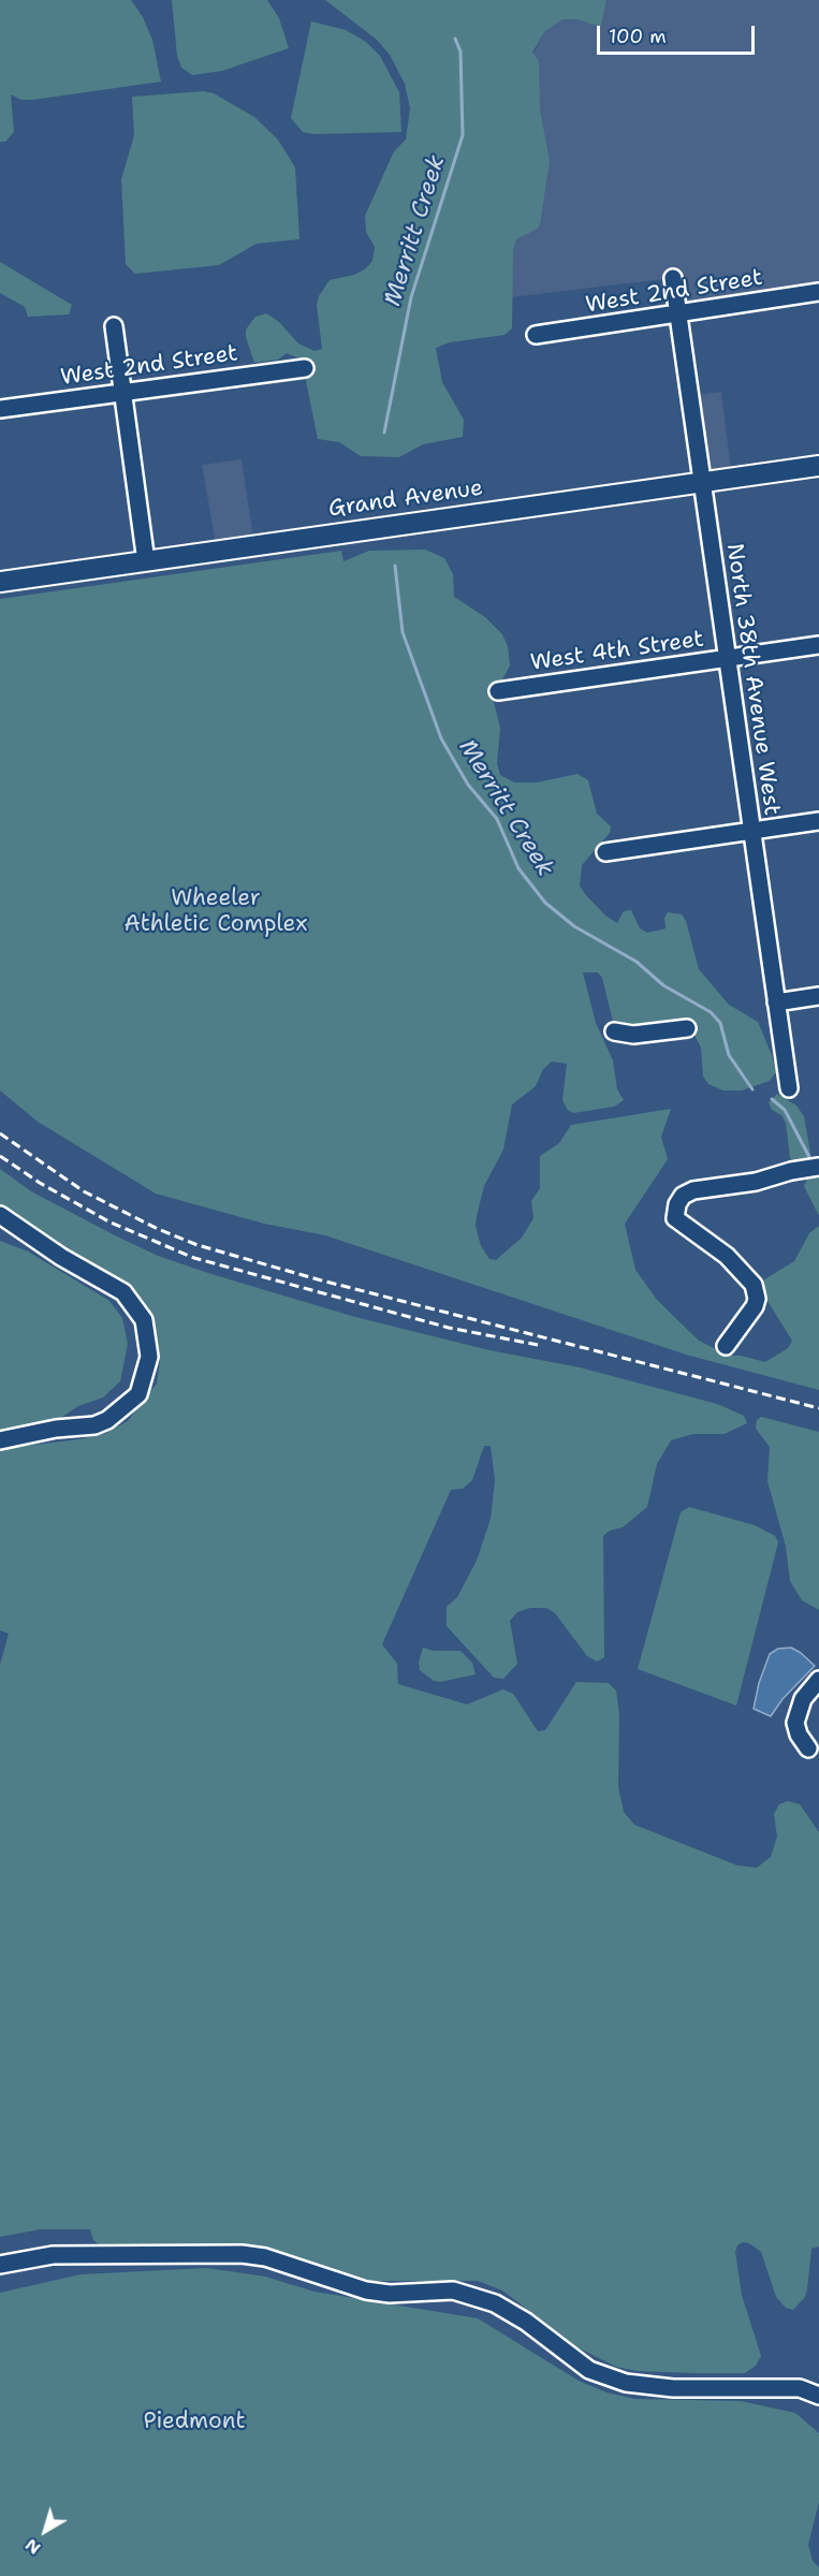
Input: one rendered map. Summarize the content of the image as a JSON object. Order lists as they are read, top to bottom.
{
  "streets": {
    "main road": ["Grand Avenue"],
    "street": ["West 2nd Street", "West 4th Street", "North 38th Avenue West"]
  },
  "crossings": [
    ["West 2nd Street", "North 38th Avenue West"],
    ["Grand Avenue", "North 38th Avenue West"],
    ["West 4th Street", "North 38th Avenue West"]
  ],
  "water": ["Merritt Creek"],
  "parks": ["Wheeler Athletic Complex", "Piedmont"],
  "scale_bar": "100 m",
  "north": "bottom left"
}
